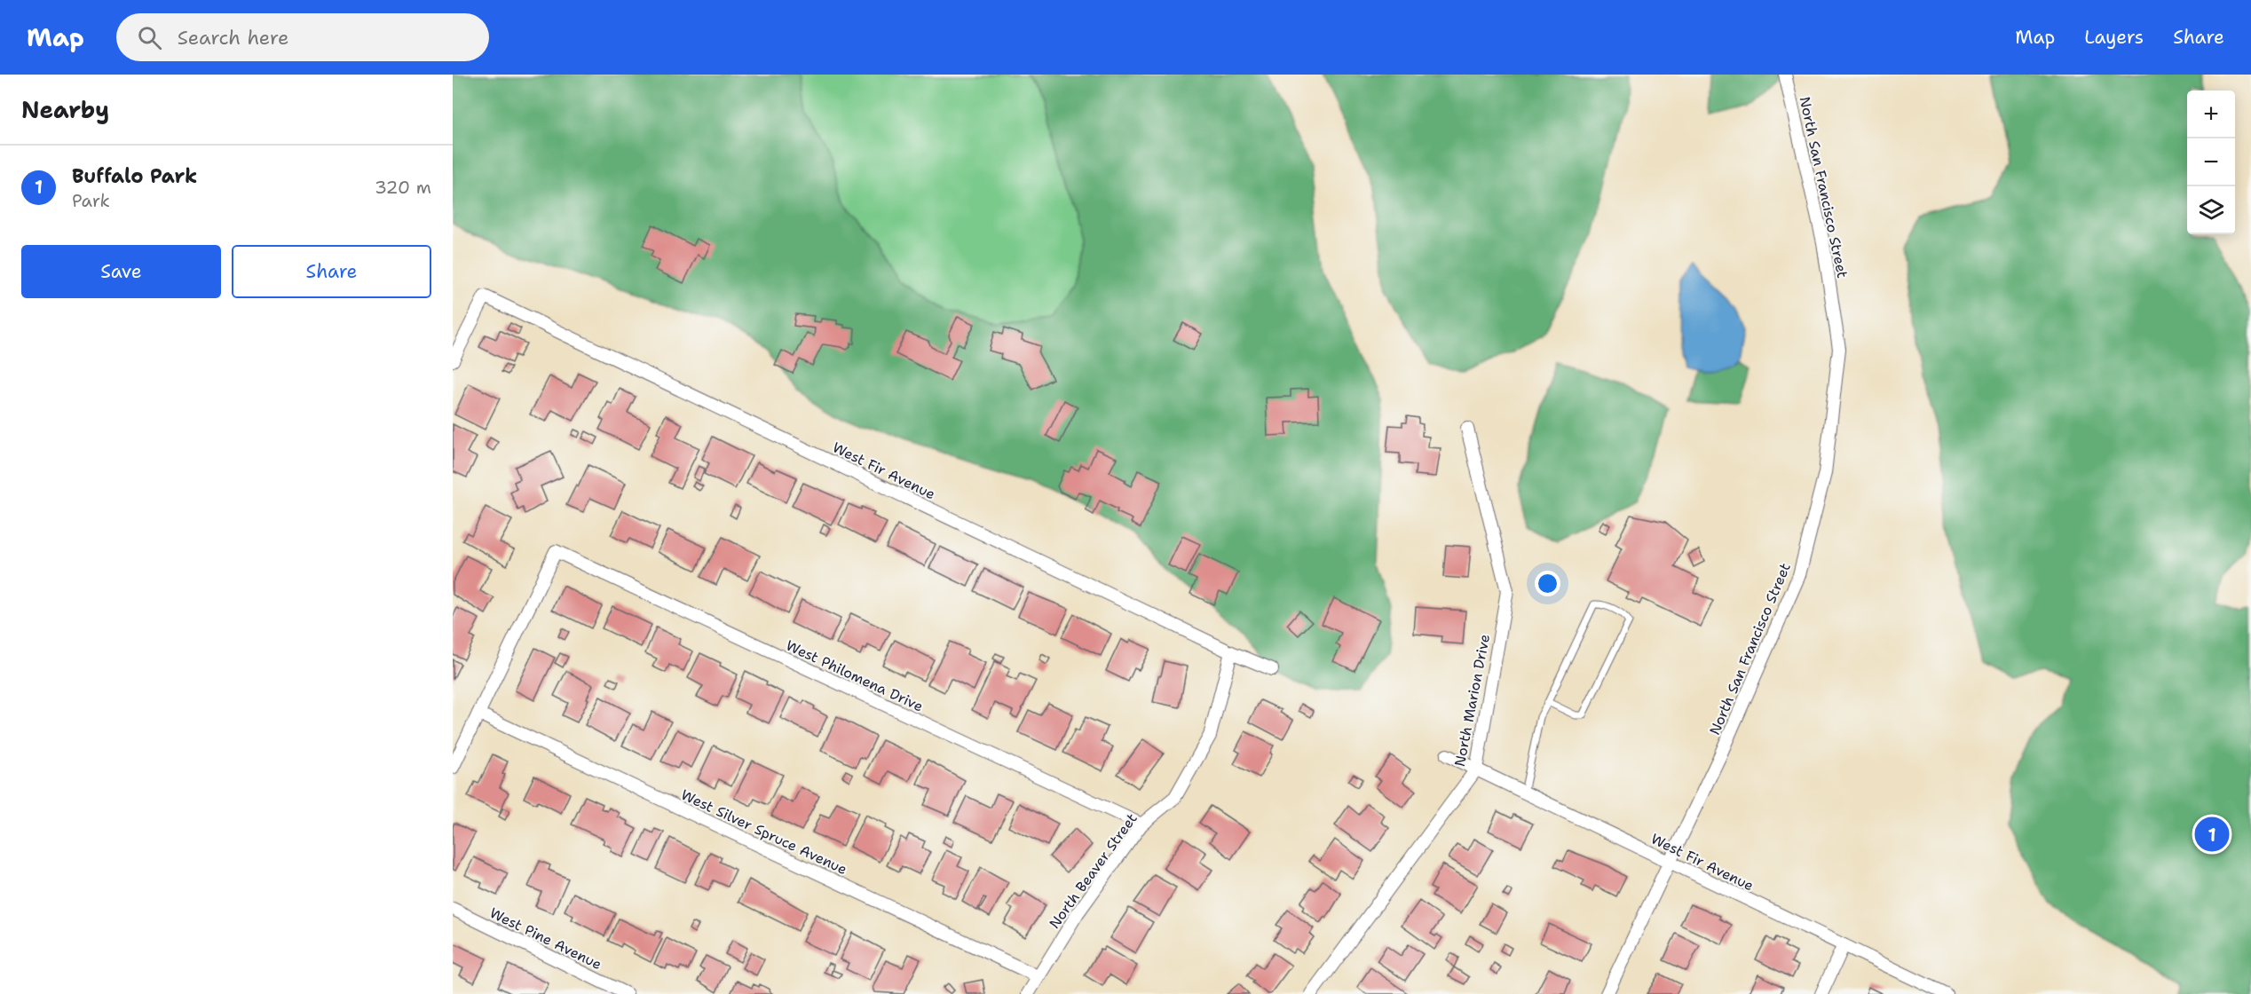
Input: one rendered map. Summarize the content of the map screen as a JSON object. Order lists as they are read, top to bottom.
{
  "streets": {
    "street": [
      "North San Francisco Street",
      "West Fir Avenue",
      "West Philomena Drive",
      "North Marion Drive",
      "West Silver Spruce Avenue",
      "North Beaver Street",
      "West Pine Avenue"
    ]
  },
  "crossings": [
    ["North San Francisco Street", "West Fir Avenue"],
    ["West Fir Avenue", "North Marion Drive"],
    ["West Fir Avenue", "North Beaver Street"],
    ["West Philomena Drive", "West Silver Spruce Avenue"],
    ["West Philomena Drive", "North Beaver Street"],
    ["West Silver Spruce Avenue", "North Beaver Street"]
  ],
  "page": {
    "header": "Map",
    "search": "Search here",
    "nav": ["Map", "Layers", "Share"],
    "heading": "Nearby",
    "map_buttons": ["+", "−"],
    "list": [
      {
        "mark": "1",
        "name": "Buffalo Park",
        "note": "Park",
        "value": "320 m"
      }
    ],
    "buttons": ["Save", "Share"],
    "pins": "1"
  }
}
